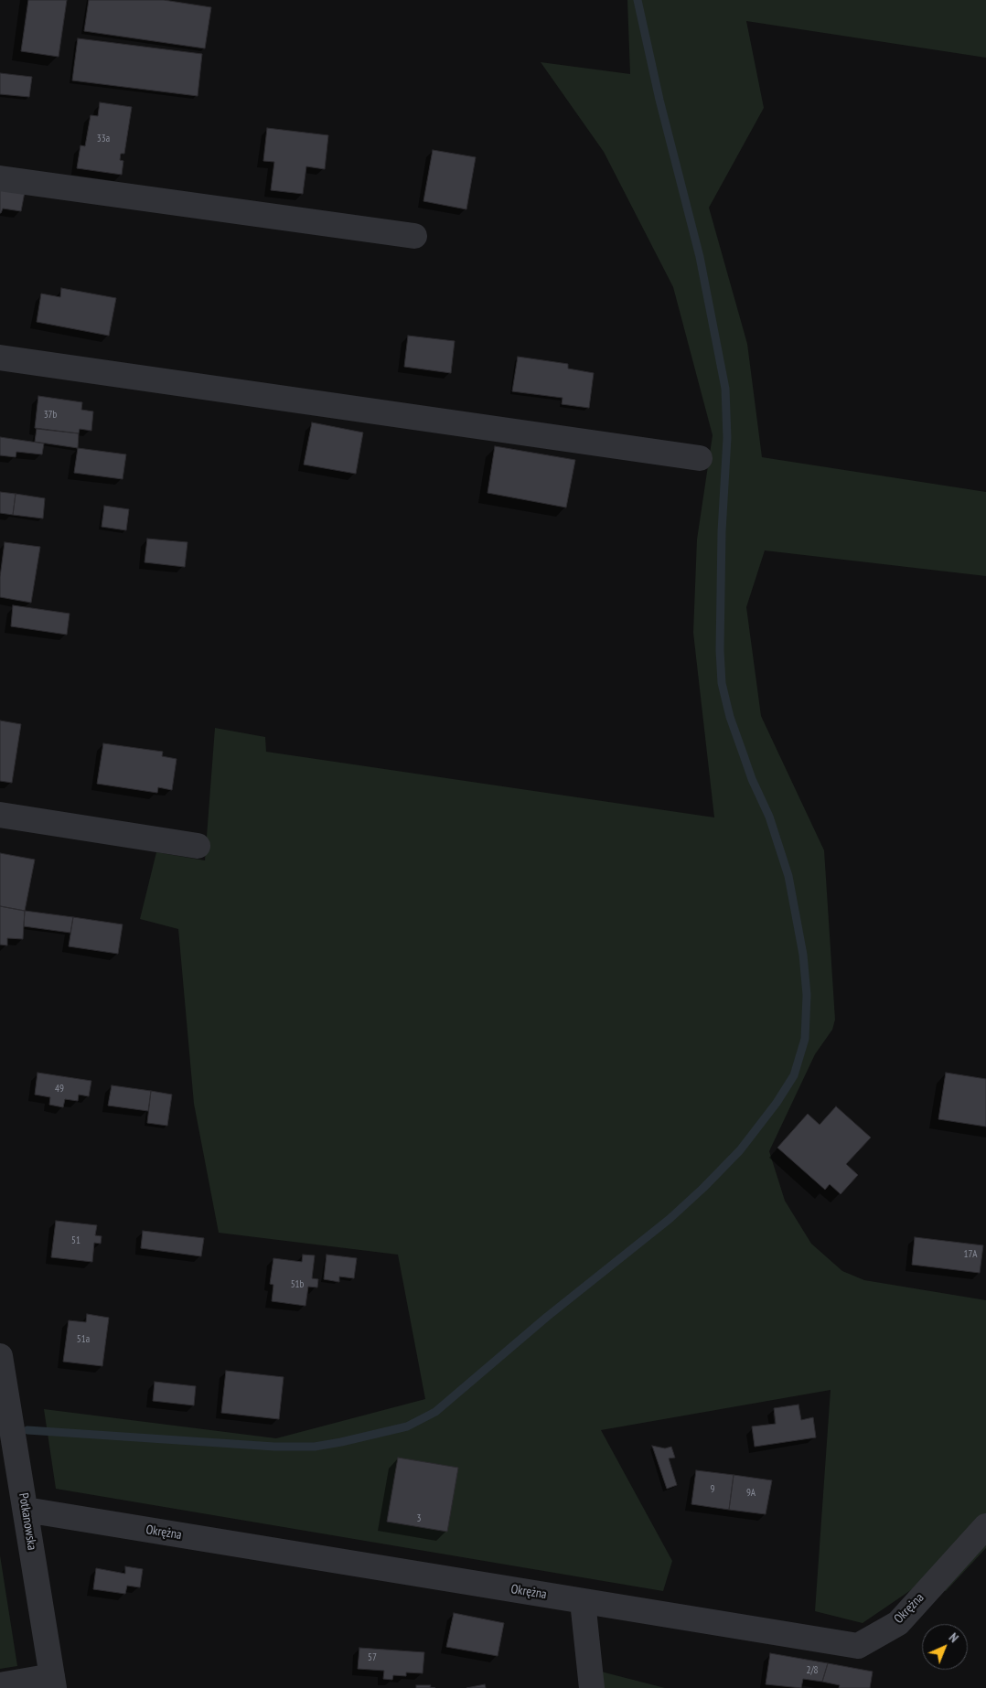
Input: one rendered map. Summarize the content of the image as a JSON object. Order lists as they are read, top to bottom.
{
  "streets": {
    "street": ["Potkanowska", "Okrężna"]
  },
  "crossings": [
    ["Potkanowska", "Okrężna"]
  ],
  "house_numbers": [
    "33a",
    "37b",
    "49",
    "51",
    "17A",
    "51b",
    "51a",
    "9",
    "9A",
    "3",
    "57",
    "2/8"
  ],
  "north": "top right"
}
